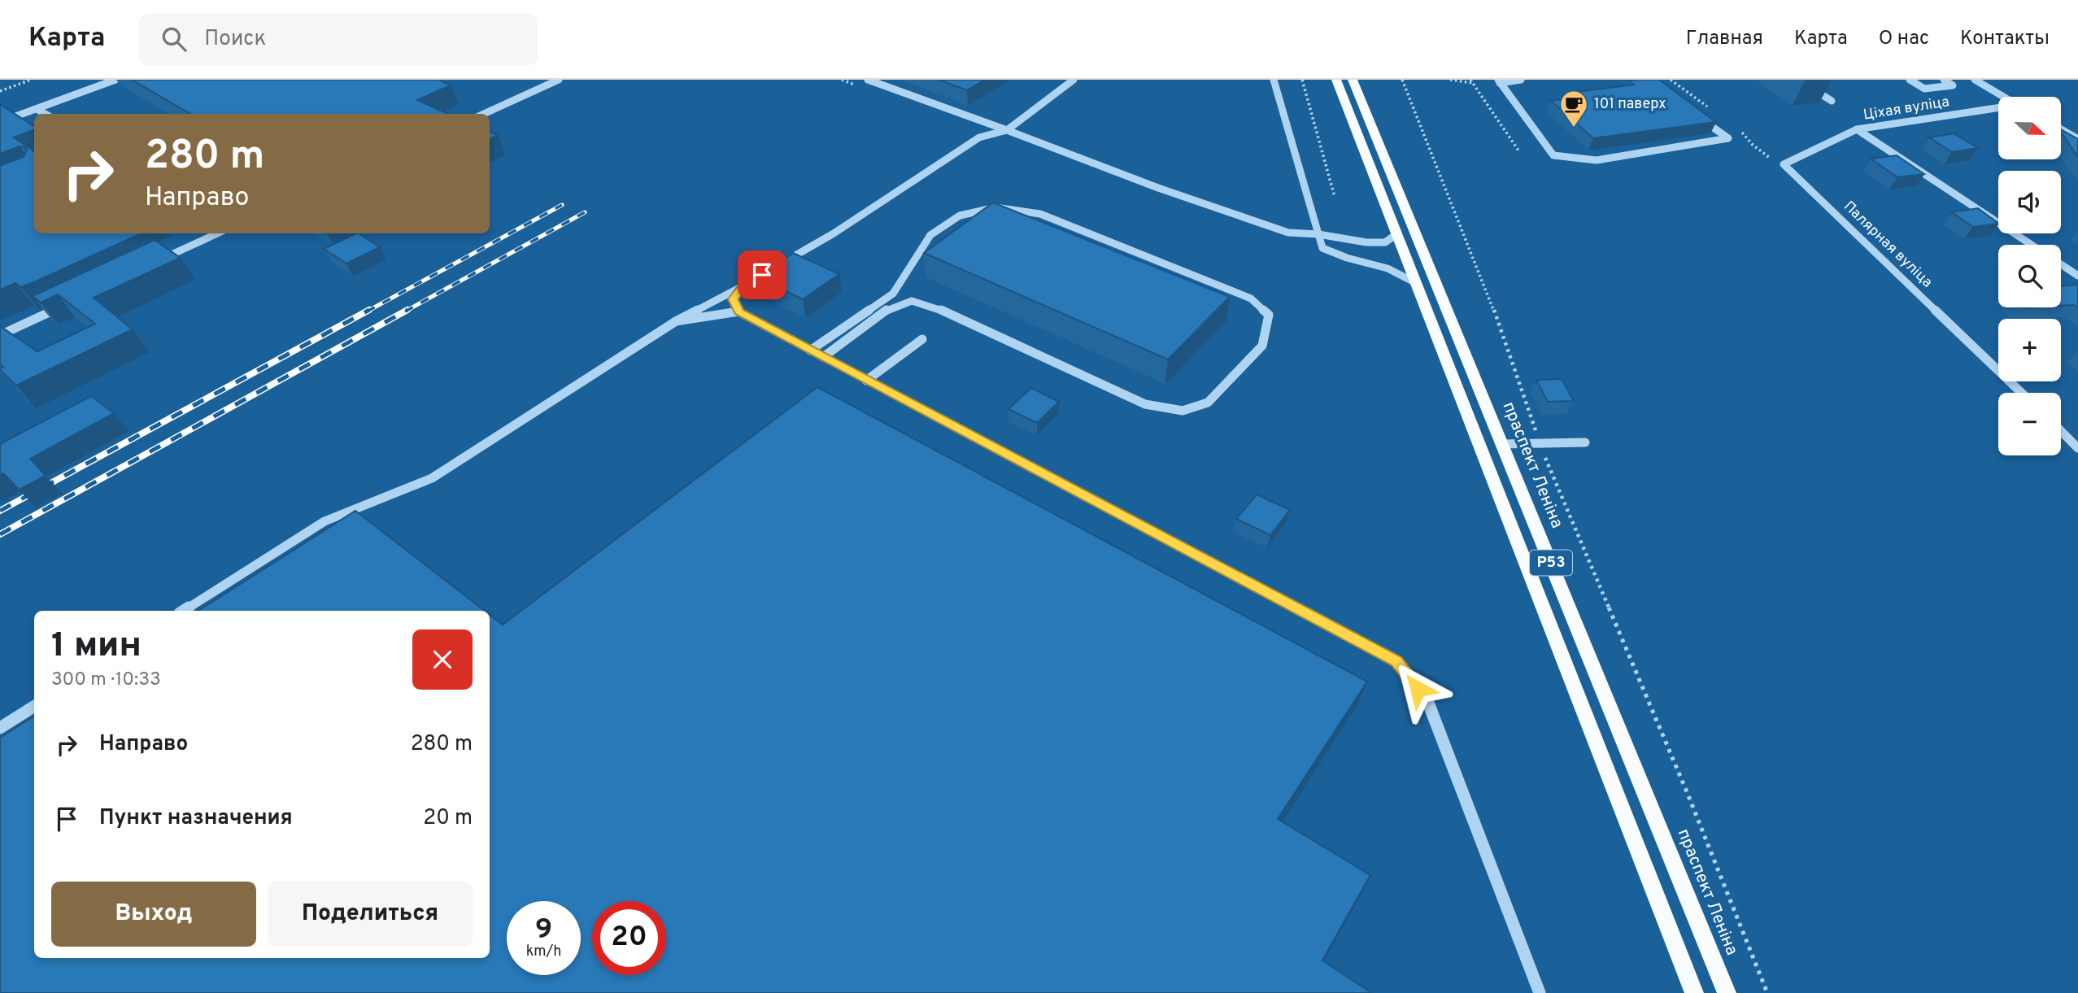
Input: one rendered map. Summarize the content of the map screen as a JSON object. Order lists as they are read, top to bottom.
{
  "streets": {
    "main road": ["праспект Леніна", "Р53"],
    "street": ["Ціхая вуліца", "Палярная вуліца"]
  },
  "places": {
    "cafe": ["101 паверх"]
  },
  "north": "right",
  "page": {
    "header": "Карта",
    "search": "Поиск",
    "nav": [
      "Главная",
      "Карта",
      "О нас",
      "Контакты"
    ],
    "map_buttons": ["+", "−"],
    "turn": ["280 m", "Направо"],
    "heading": ["1 мин", "300 m · 10:33"],
    "list": [
      {
        "name": "Направо",
        "value": "280 m"
      },
      {
        "name": "Пункт назначения",
        "value": "20 m"
      }
    ],
    "buttons": ["Выход", "Поделиться"],
    "speed": "9 km/h",
    "limit": "20"
  }
}
